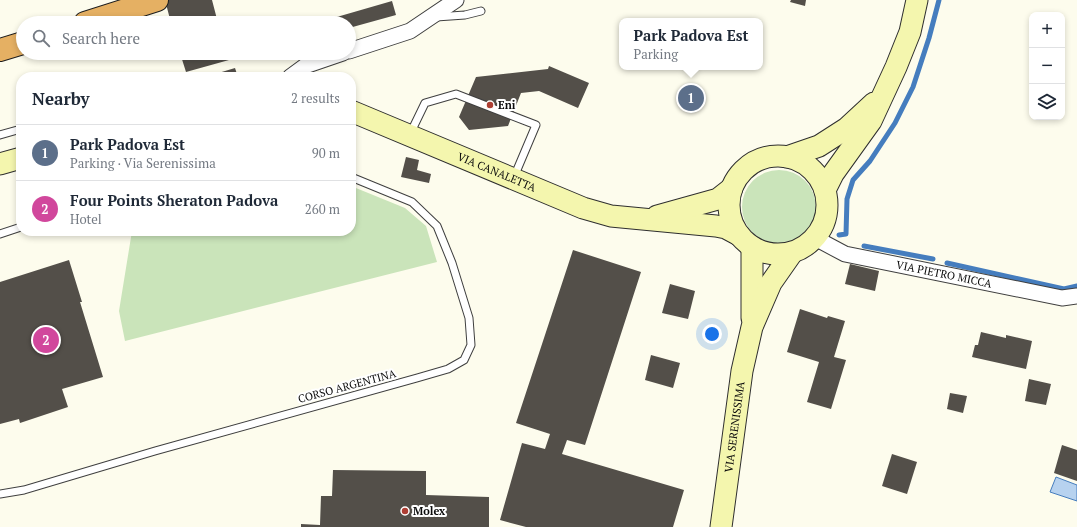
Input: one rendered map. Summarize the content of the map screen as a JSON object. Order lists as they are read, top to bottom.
{
  "streets": {
    "street": ["VIA CANALETTA", "VIA PIETRO MICCA", "VIA SERENISSIMA"],
    "lane": ["CORSO ARGENTINA"]
  },
  "crossings": [
    ["VIA CANALETTA", "VIA PIETRO MICCA"],
    ["VIA CANALETTA", "VIA SERENISSIMA"],
    ["VIA PIETRO MICCA", "VIA SERENISSIMA"]
  ],
  "places": ["Eni", "Molex"],
  "page": {
    "map_buttons": ["+", "−"],
    "search": "Search here",
    "popup": ["Park Padova Est", "Parking"],
    "heading": ["Nearby", "2 results"],
    "pins": ["1", "2"],
    "list": [
      {
        "mark": "1",
        "name": "Park Padova Est",
        "note": "Parking · Via Serenissima",
        "value": "90 m"
      },
      {
        "mark": "2",
        "name": "Four Points Sheraton Padova",
        "note": "Hotel",
        "value": "260 m"
      }
    ]
  }
}
